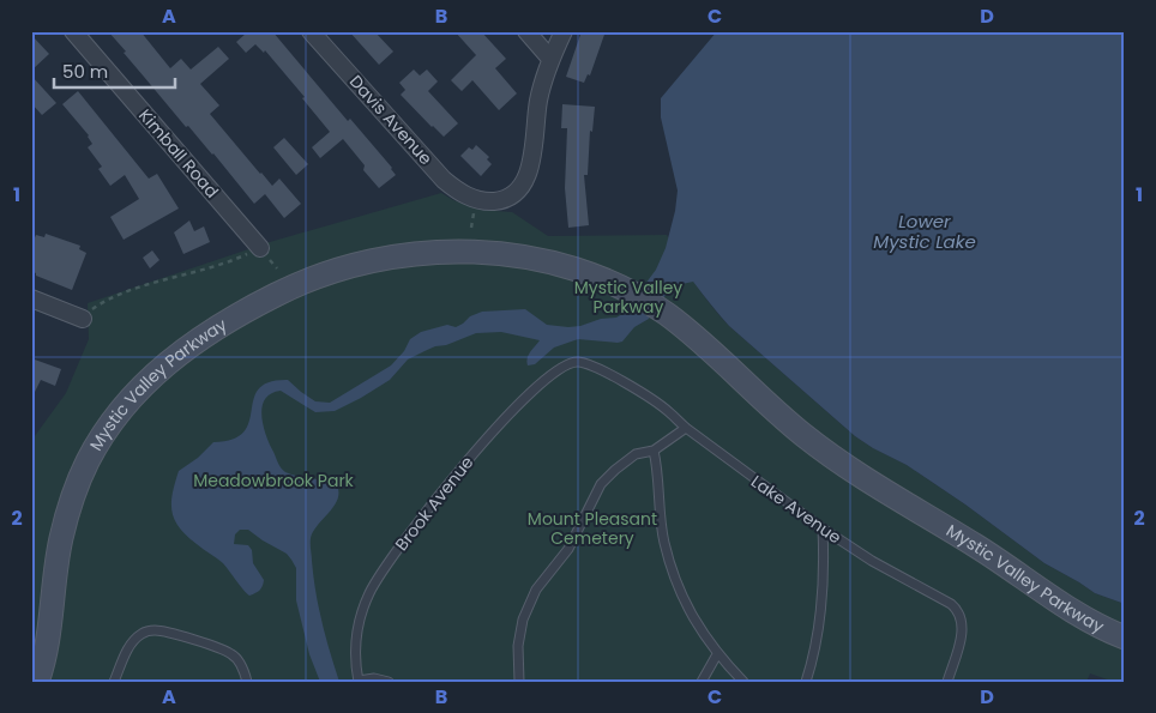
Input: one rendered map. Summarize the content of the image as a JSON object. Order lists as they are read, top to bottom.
{
  "streets": {
    "main road": ["Mystic Valley Parkway"],
    "street": ["Davis Avenue", "Kimball Road"],
    "lane": ["Brook Avenue", "Lake Avenue"]
  },
  "crossings": [
    ["Brook Avenue", "Lake Avenue"]
  ],
  "water": ["Lower Mystic Lake"],
  "parks": ["Mystic Valley Parkway", "Meadowbrook Park", "Mount Pleasant Cemetery"],
  "scale_bar": "50 m",
  "grid": {
    "columns": [
      "A",
      "B",
      "C",
      "D"
    ],
    "rows": ["1", "2"]
  }
}
